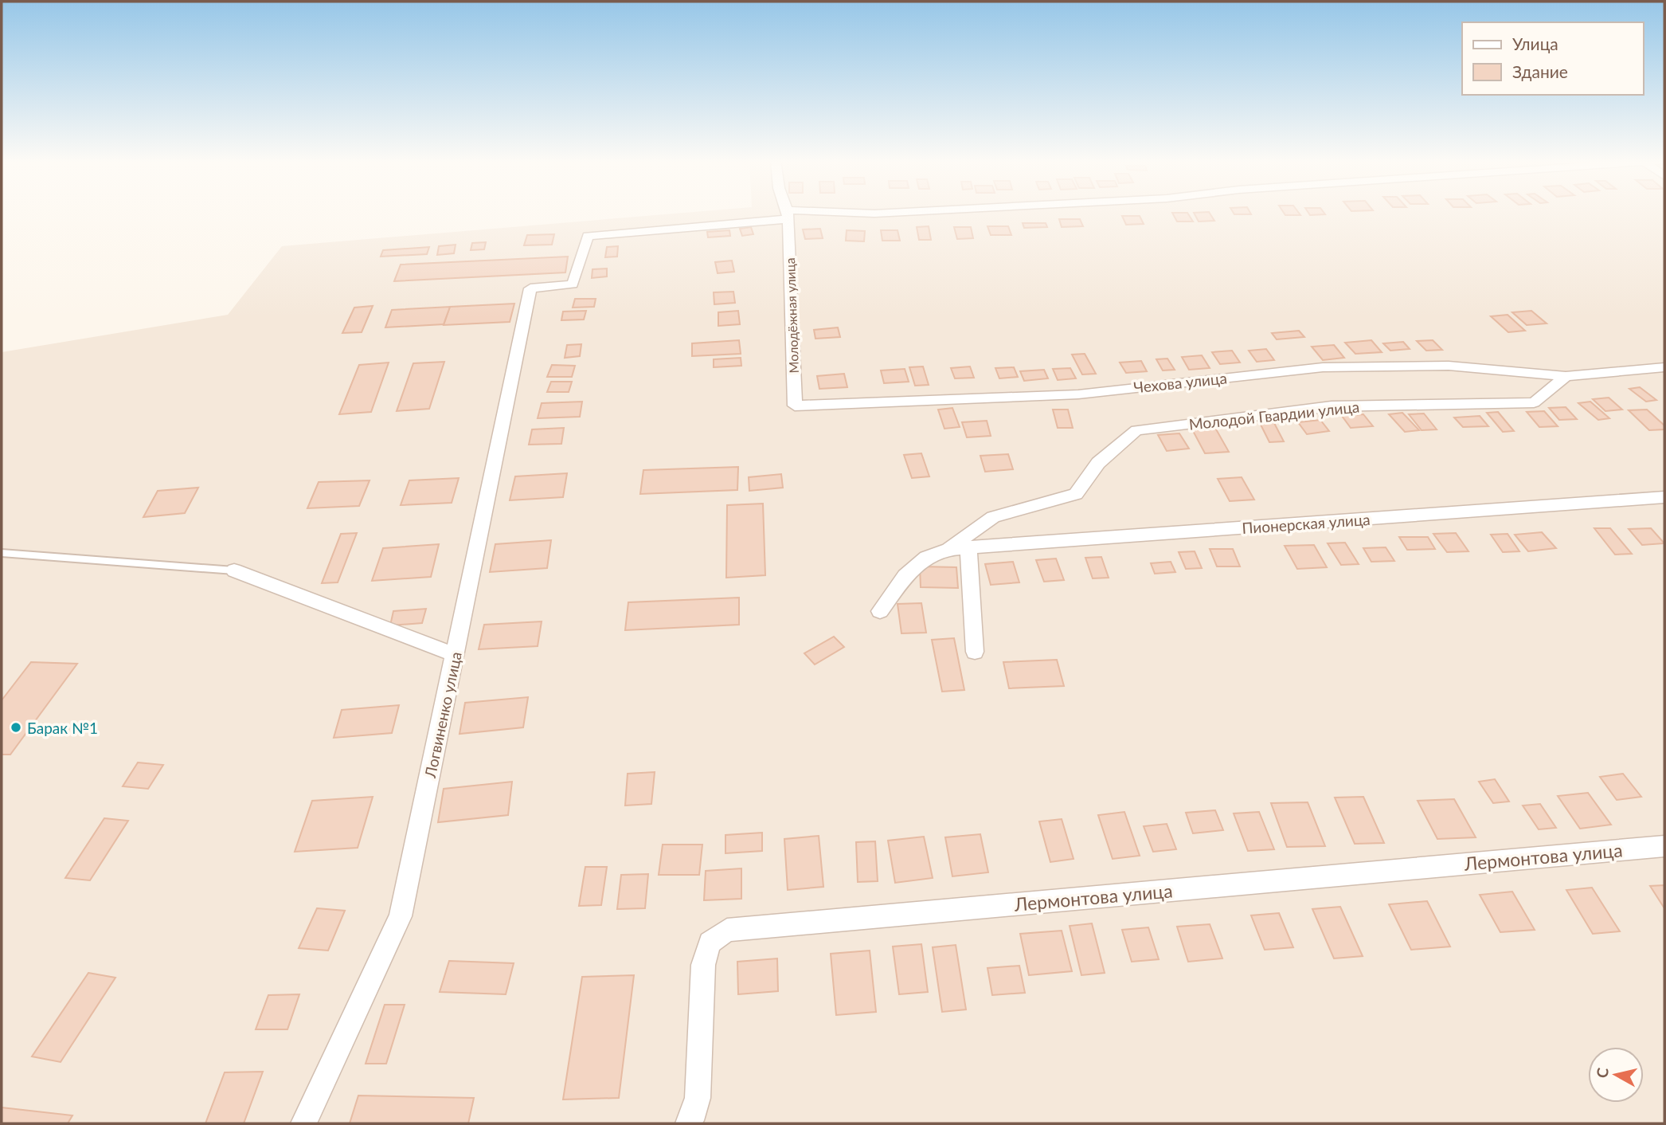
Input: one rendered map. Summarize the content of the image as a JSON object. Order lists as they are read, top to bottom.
{
  "streets": {
    "street": [
      "Молодёжная улица",
      "Чехова улица",
      "Молодой Гвардии улица",
      "Пионерская улица",
      "Логвиненко улица",
      "Лермонтова улица"
    ]
  },
  "crossings": [
    ["Молодёжная улица", "Чехова улица"],
    ["Молодёжная улица", "Логвиненко улица"],
    ["Чехова улица", "Молодой Гвардии улица"],
    ["Молодой Гвардии улица", "Пионерская улица"]
  ],
  "places": ["Барак №1"],
  "legend": ["Улица", "Здание"],
  "north": "left"
}
